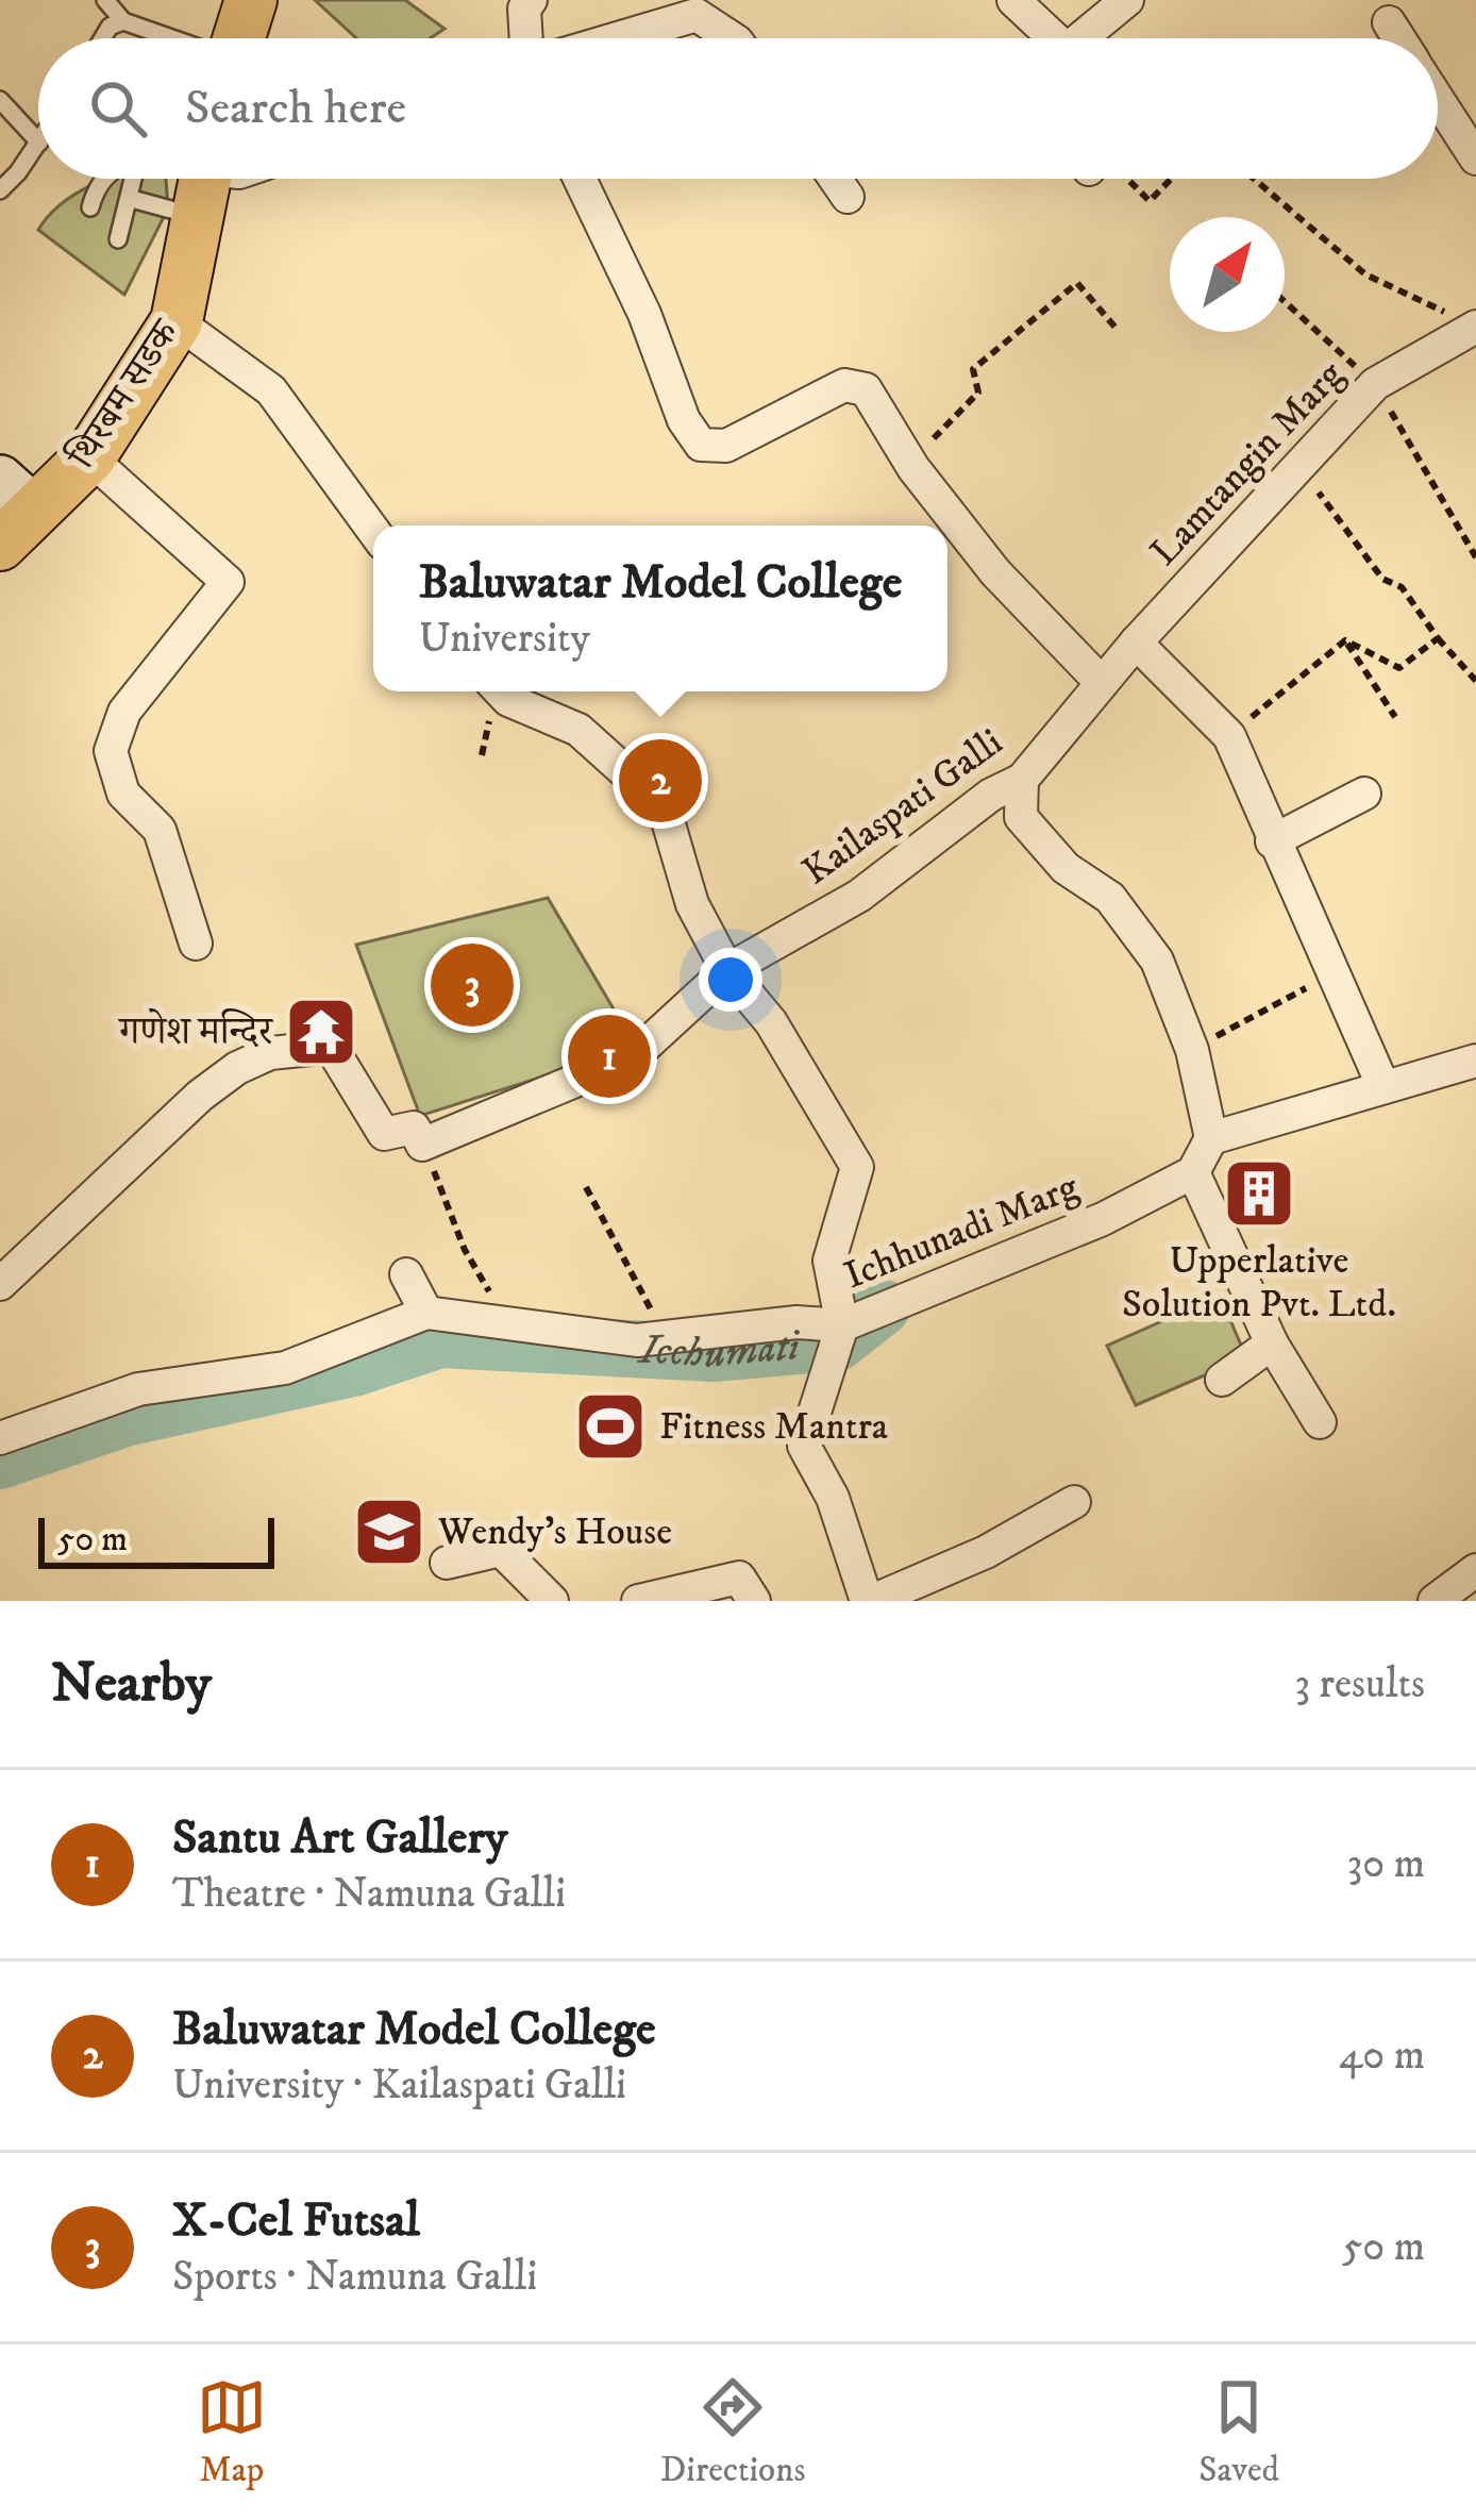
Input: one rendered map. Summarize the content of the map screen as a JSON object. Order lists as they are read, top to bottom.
{
  "streets": {
    "main road": ["थिरबम सडक"],
    "street": ["Lamtangin Marg", "Kailaspati Galli", "Ichhunadi Marg"]
  },
  "crossings": [
    ["Lamtangin Marg", "Kailaspati Galli"]
  ],
  "water": ["Icchumati"],
  "places": {
    "temple": ["गणेश मन्दिर"],
    "building": ["Upperlative Solution Pvt. Ltd."],
    "sports": ["Fitness Mantra"],
    "school or university": ["Wendy's House"]
  },
  "scale_bar": "50 m",
  "north": "top right",
  "page": {
    "search": "Search here",
    "popup": ["Baluwatar Model College", "University"],
    "pins": ["2", "3", "1"],
    "scale": "50 m",
    "heading": ["Nearby", "3 results"],
    "list": [
      {
        "mark": "1",
        "name": "Santu Art Gallery",
        "note": "Theatre · Namuna Galli",
        "value": "30 m"
      },
      {
        "mark": "2",
        "name": "Baluwatar Model College",
        "note": "University · Kailaspati Galli",
        "value": "40 m"
      },
      {
        "mark": "3",
        "name": "X-Cel Futsal",
        "note": "Sports · Namuna Galli",
        "value": "50 m"
      }
    ],
    "nav": ["Map", "Directions", "Saved"]
  }
}
